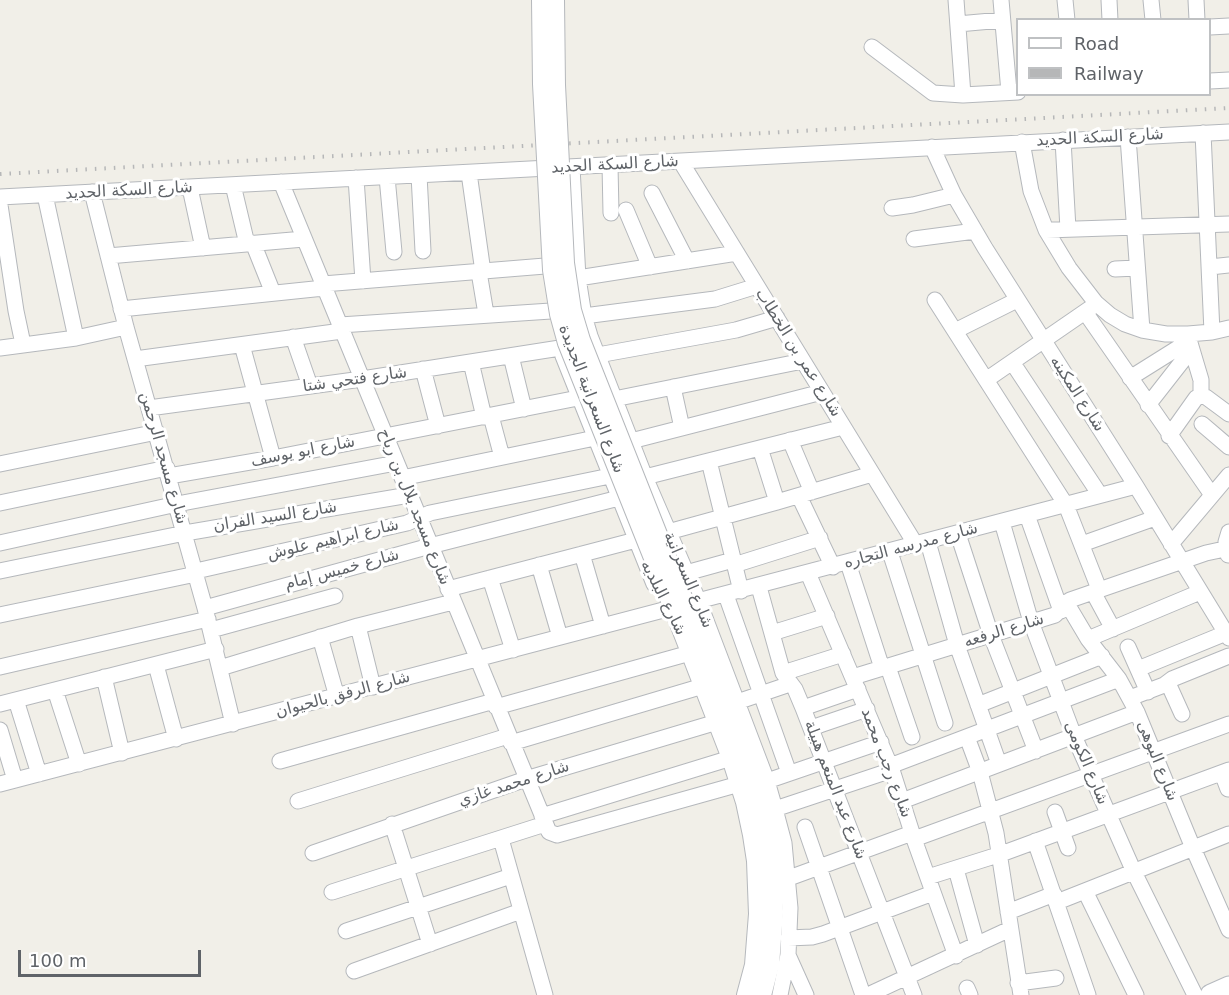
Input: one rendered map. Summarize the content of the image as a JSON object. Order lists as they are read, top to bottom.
{
  "streets": {
    "street": [
      "شارع السكة الحديد",
      "شارع عمر بن الخطاب",
      "شارع فتحي شتا",
      "شارع المكينه",
      "شارع السعرانية الجديدة",
      "شارع ابو يوسف",
      "شارع مسجد الرحمن",
      "شارع مسجد بلال بن رباح",
      "شارع السيد الفران",
      "شارع ابراهيم علوش",
      "شارع مدرسه التجاره",
      "شارع خميس إمام",
      "شارع السعرانية",
      "شارع البلديه",
      "شارع الرفعه",
      "شارع الرفق بالحيوان",
      "شارع البوهى",
      "شارع رجب محمد",
      "شارع الكومى",
      "شارع محمد غازي",
      "شارع عبد المنعم هبيلة"
    ]
  },
  "crossings": [
    ["شارع السكة الحديد", "شارع عمر بن الخطاب"],
    ["شارع السكة الحديد", "شارع المكينه"],
    ["شارع السكة الحديد", "شارع مسجد الرحمن"],
    ["شارع السكة الحديد", "شارع مسجد بلال بن رباح"],
    ["شارع السكة الحديد", "شارع السعرانية"],
    ["شارع السكة الحديد", "شارع البلديه"],
    ["شارع عمر بن الخطاب", "شارع مدرسه التجاره"],
    ["شارع عمر بن الخطاب", "شارع الرفعه"],
    ["شارع فتحي شتا", "شارع مسجد الرحمن"],
    ["شارع فتحي شتا", "شارع مسجد بلال بن رباح"],
    ["شارع فتحي شتا", "شارع البلديه"],
    ["شارع المكينه", "شارع مدرسه التجاره"],
    ["شارع المكينه", "شارع الرفعه"],
    ["شارع السعرانية الجديدة", "شارع مدرسه التجاره"],
    ["شارع السعرانية الجديدة", "شارع السعرانية"],
    ["شارع السعرانية الجديدة", "شارع البلديه"],
    ["شارع السعرانية الجديدة", "شارع الرفق بالحيوان"],
    ["شارع ابو يوسف", "شارع مسجد الرحمن"],
    ["شارع ابو يوسف", "شارع مسجد بلال بن رباح"],
    ["شارع ابو يوسف", "شارع البلديه"],
    ["شارع مسجد الرحمن", "شارع السيد الفران"],
    ["شارع مسجد الرحمن", "شارع ابراهيم علوش"],
    ["شارع مسجد الرحمن", "شارع خميس إمام"],
    ["شارع مسجد الرحمن", "شارع الرفق بالحيوان"],
    ["شارع مسجد بلال بن رباح", "شارع السيد الفران"],
    ["شارع مسجد بلال بن رباح", "شارع ابراهيم علوش"],
    ["شارع مسجد بلال بن رباح", "شارع خميس إمام"],
    ["شارع مسجد بلال بن رباح", "شارع الرفق بالحيوان"],
    ["شارع مسجد بلال بن رباح", "شارع محمد غازي"],
    ["شارع ابراهيم علوش", "شارع البلديه"],
    ["شارع مدرسه التجاره", "شارع السعرانية"],
    ["شارع مدرسه التجاره", "شارع البلديه"],
    ["شارع مدرسه التجاره", "شارع الرفق بالحيوان"],
    ["شارع مدرسه التجاره", "شارع البوهى"],
    ["شارع مدرسه التجاره", "شارع رجب محمد"],
    ["شارع مدرسه التجاره", "شارع الكومى"],
    ["شارع مدرسه التجاره", "شارع عبد المنعم هبيلة"],
    ["شارع خميس إمام", "شارع البلديه"],
    ["شارع السعرانية", "شارع البلديه"],
    ["شارع السعرانية", "شارع الرفق بالحيوان"],
    ["شارع البلديه", "شارع الرفق بالحيوان"],
    ["شارع البلديه", "شارع محمد غازي"],
    ["شارع الرفعه", "شارع البوهى"],
    ["شارع الرفعه", "شارع رجب محمد"],
    ["شارع الرفعه", "شارع الكومى"],
    ["شارع الرفعه", "شارع عبد المنعم هبيلة"]
  ],
  "legend": ["Road", "Railway"],
  "scale_bar": "100 m"
}
